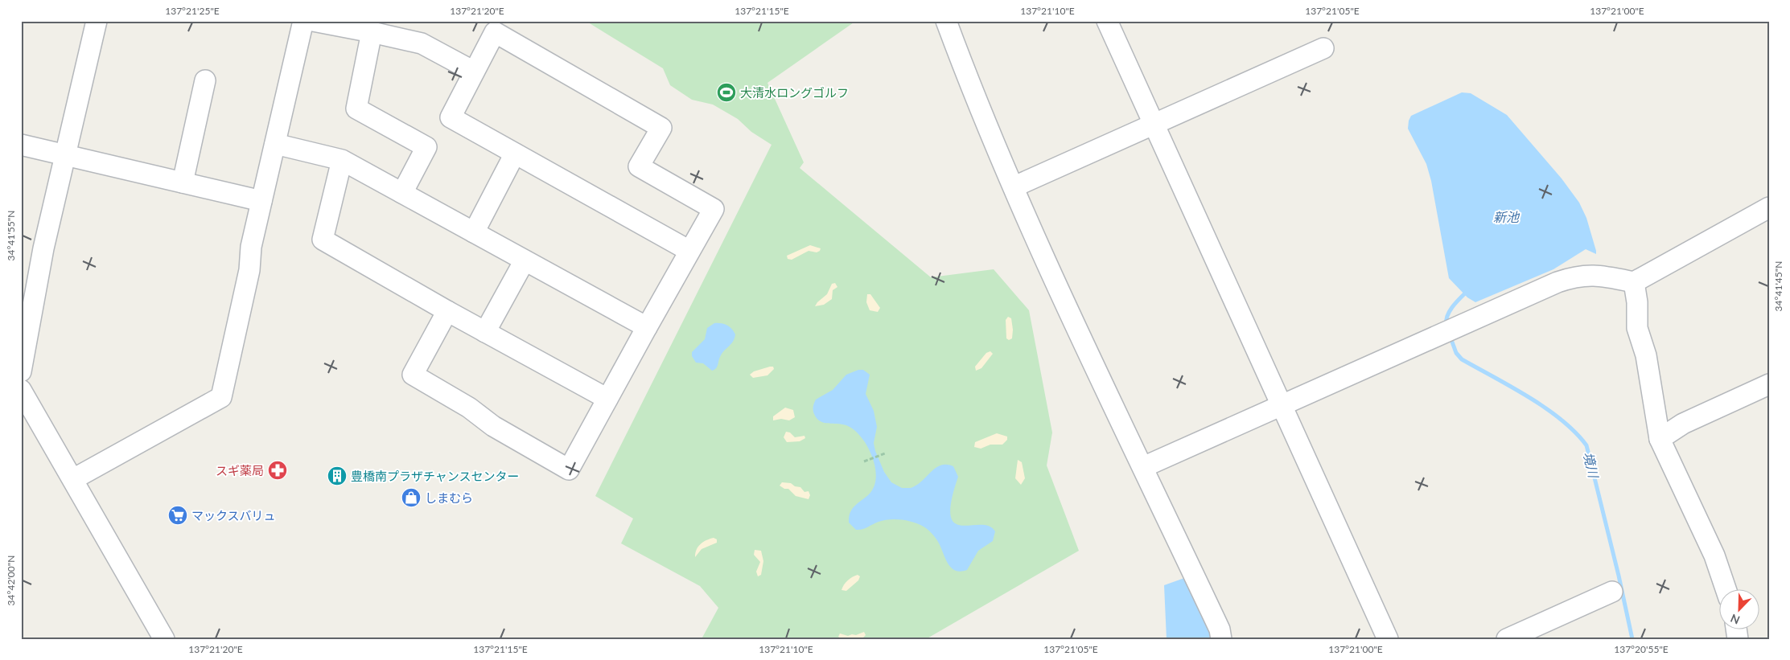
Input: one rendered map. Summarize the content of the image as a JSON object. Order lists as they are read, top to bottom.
{
  "water": ["新池", "境川"],
  "places": {
    "sports": ["大清水ロングゴルフ"],
    "pharmacy": ["スギ薬局"],
    "building": ["豊橋南プラザチャンスセンター"],
    "shop": ["しまむら"],
    "supermarket": ["マックスバリュ"]
  },
  "north": "bottom left",
  "coordinates": [
    "137°21'25\"E",
    "137°21'20\"E",
    "137°21'15\"E",
    "137°21'10\"E",
    "137°21'05\"E",
    "137°21'00\"E",
    "34°41'55\"N",
    "34°41'45\"N",
    "34°42'00\"N",
    "137°20'55\"E"
  ]
}
